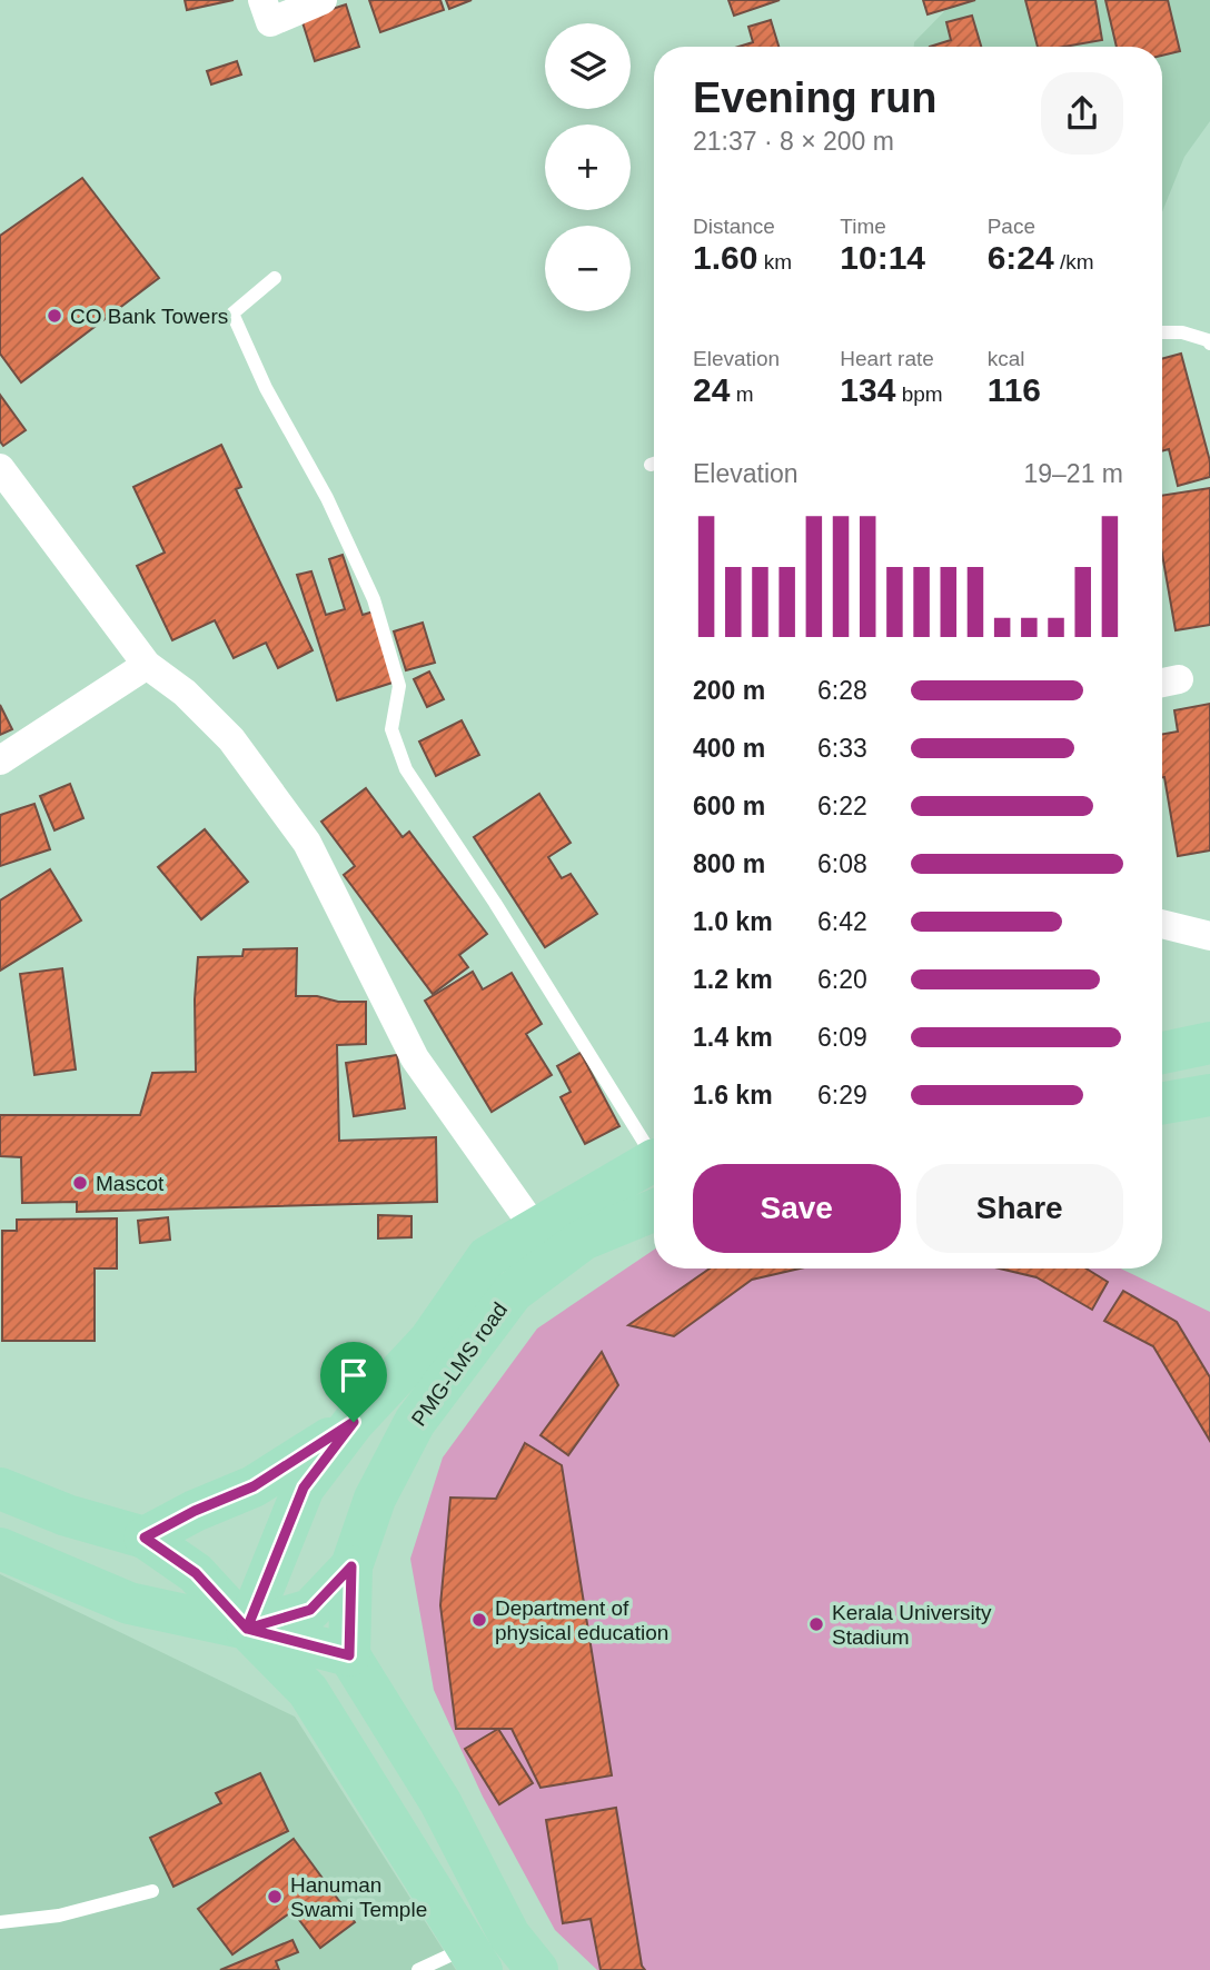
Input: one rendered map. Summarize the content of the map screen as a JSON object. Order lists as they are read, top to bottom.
{
  "streets": {
    "main road": ["PMG-LMS road"]
  },
  "places": [
    "CO Bank Towers",
    "Mascot",
    "Department of physical education",
    "Kerala University Stadium",
    "Hanuman Swami Temple"
  ],
  "page": {
    "map_buttons": ["+", "−"],
    "heading": ["Evening run", "21:37 · 8 × 200 m"],
    "stats": [
      ["Distance", "1.60 km"],
      ["Time", "10:14"],
      ["Pace", "6:24 /km"],
      ["Elevation", "24 m"],
      ["Heart rate", "134 bpm"],
      ["kcal", "116"]
    ],
    "chart": ["Elevation", "19–21 m"],
    "list": [
      {
        "name": "200 m",
        "note": "6:28"
      },
      {
        "name": "400 m",
        "note": "6:33"
      },
      {
        "name": "600 m",
        "note": "6:22"
      },
      {
        "name": "800 m",
        "note": "6:08"
      },
      {
        "name": "1.0 km",
        "note": "6:42"
      },
      {
        "name": "1.2 km",
        "note": "6:20"
      },
      {
        "name": "1.4 km",
        "note": "6:09"
      },
      {
        "name": "1.6 km",
        "note": "6:29"
      }
    ],
    "buttons": ["Save", "Share"]
  }
}
